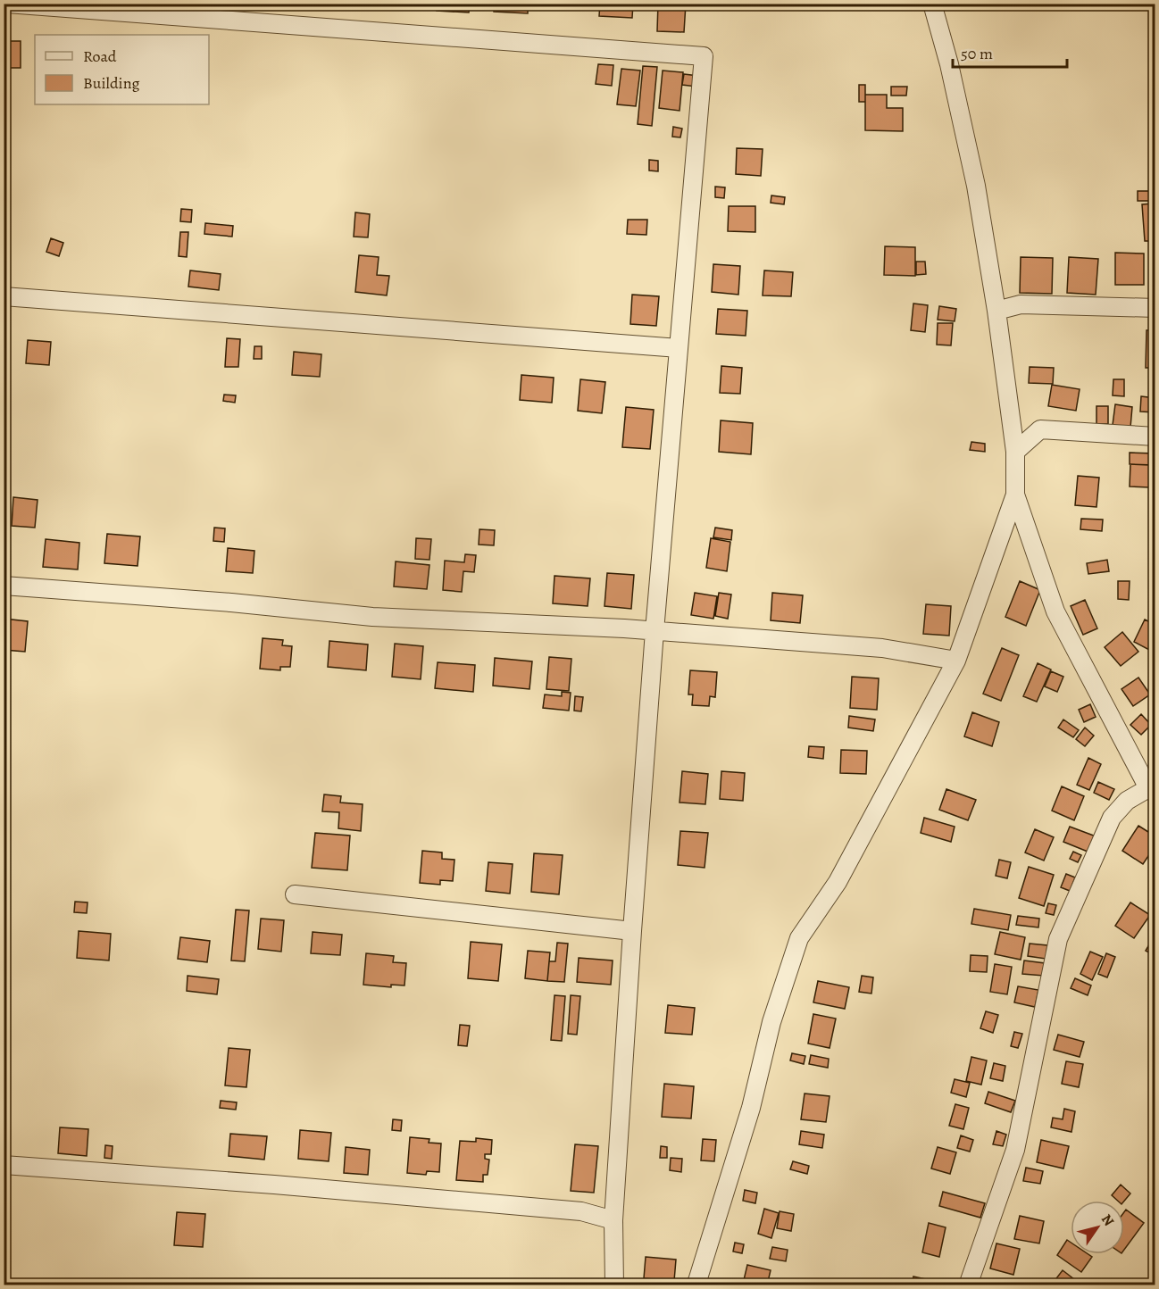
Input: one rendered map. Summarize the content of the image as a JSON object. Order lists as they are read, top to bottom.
{
  "legend": ["Road", "Building"],
  "scale_bar": "50 m",
  "north": "top right"
}
